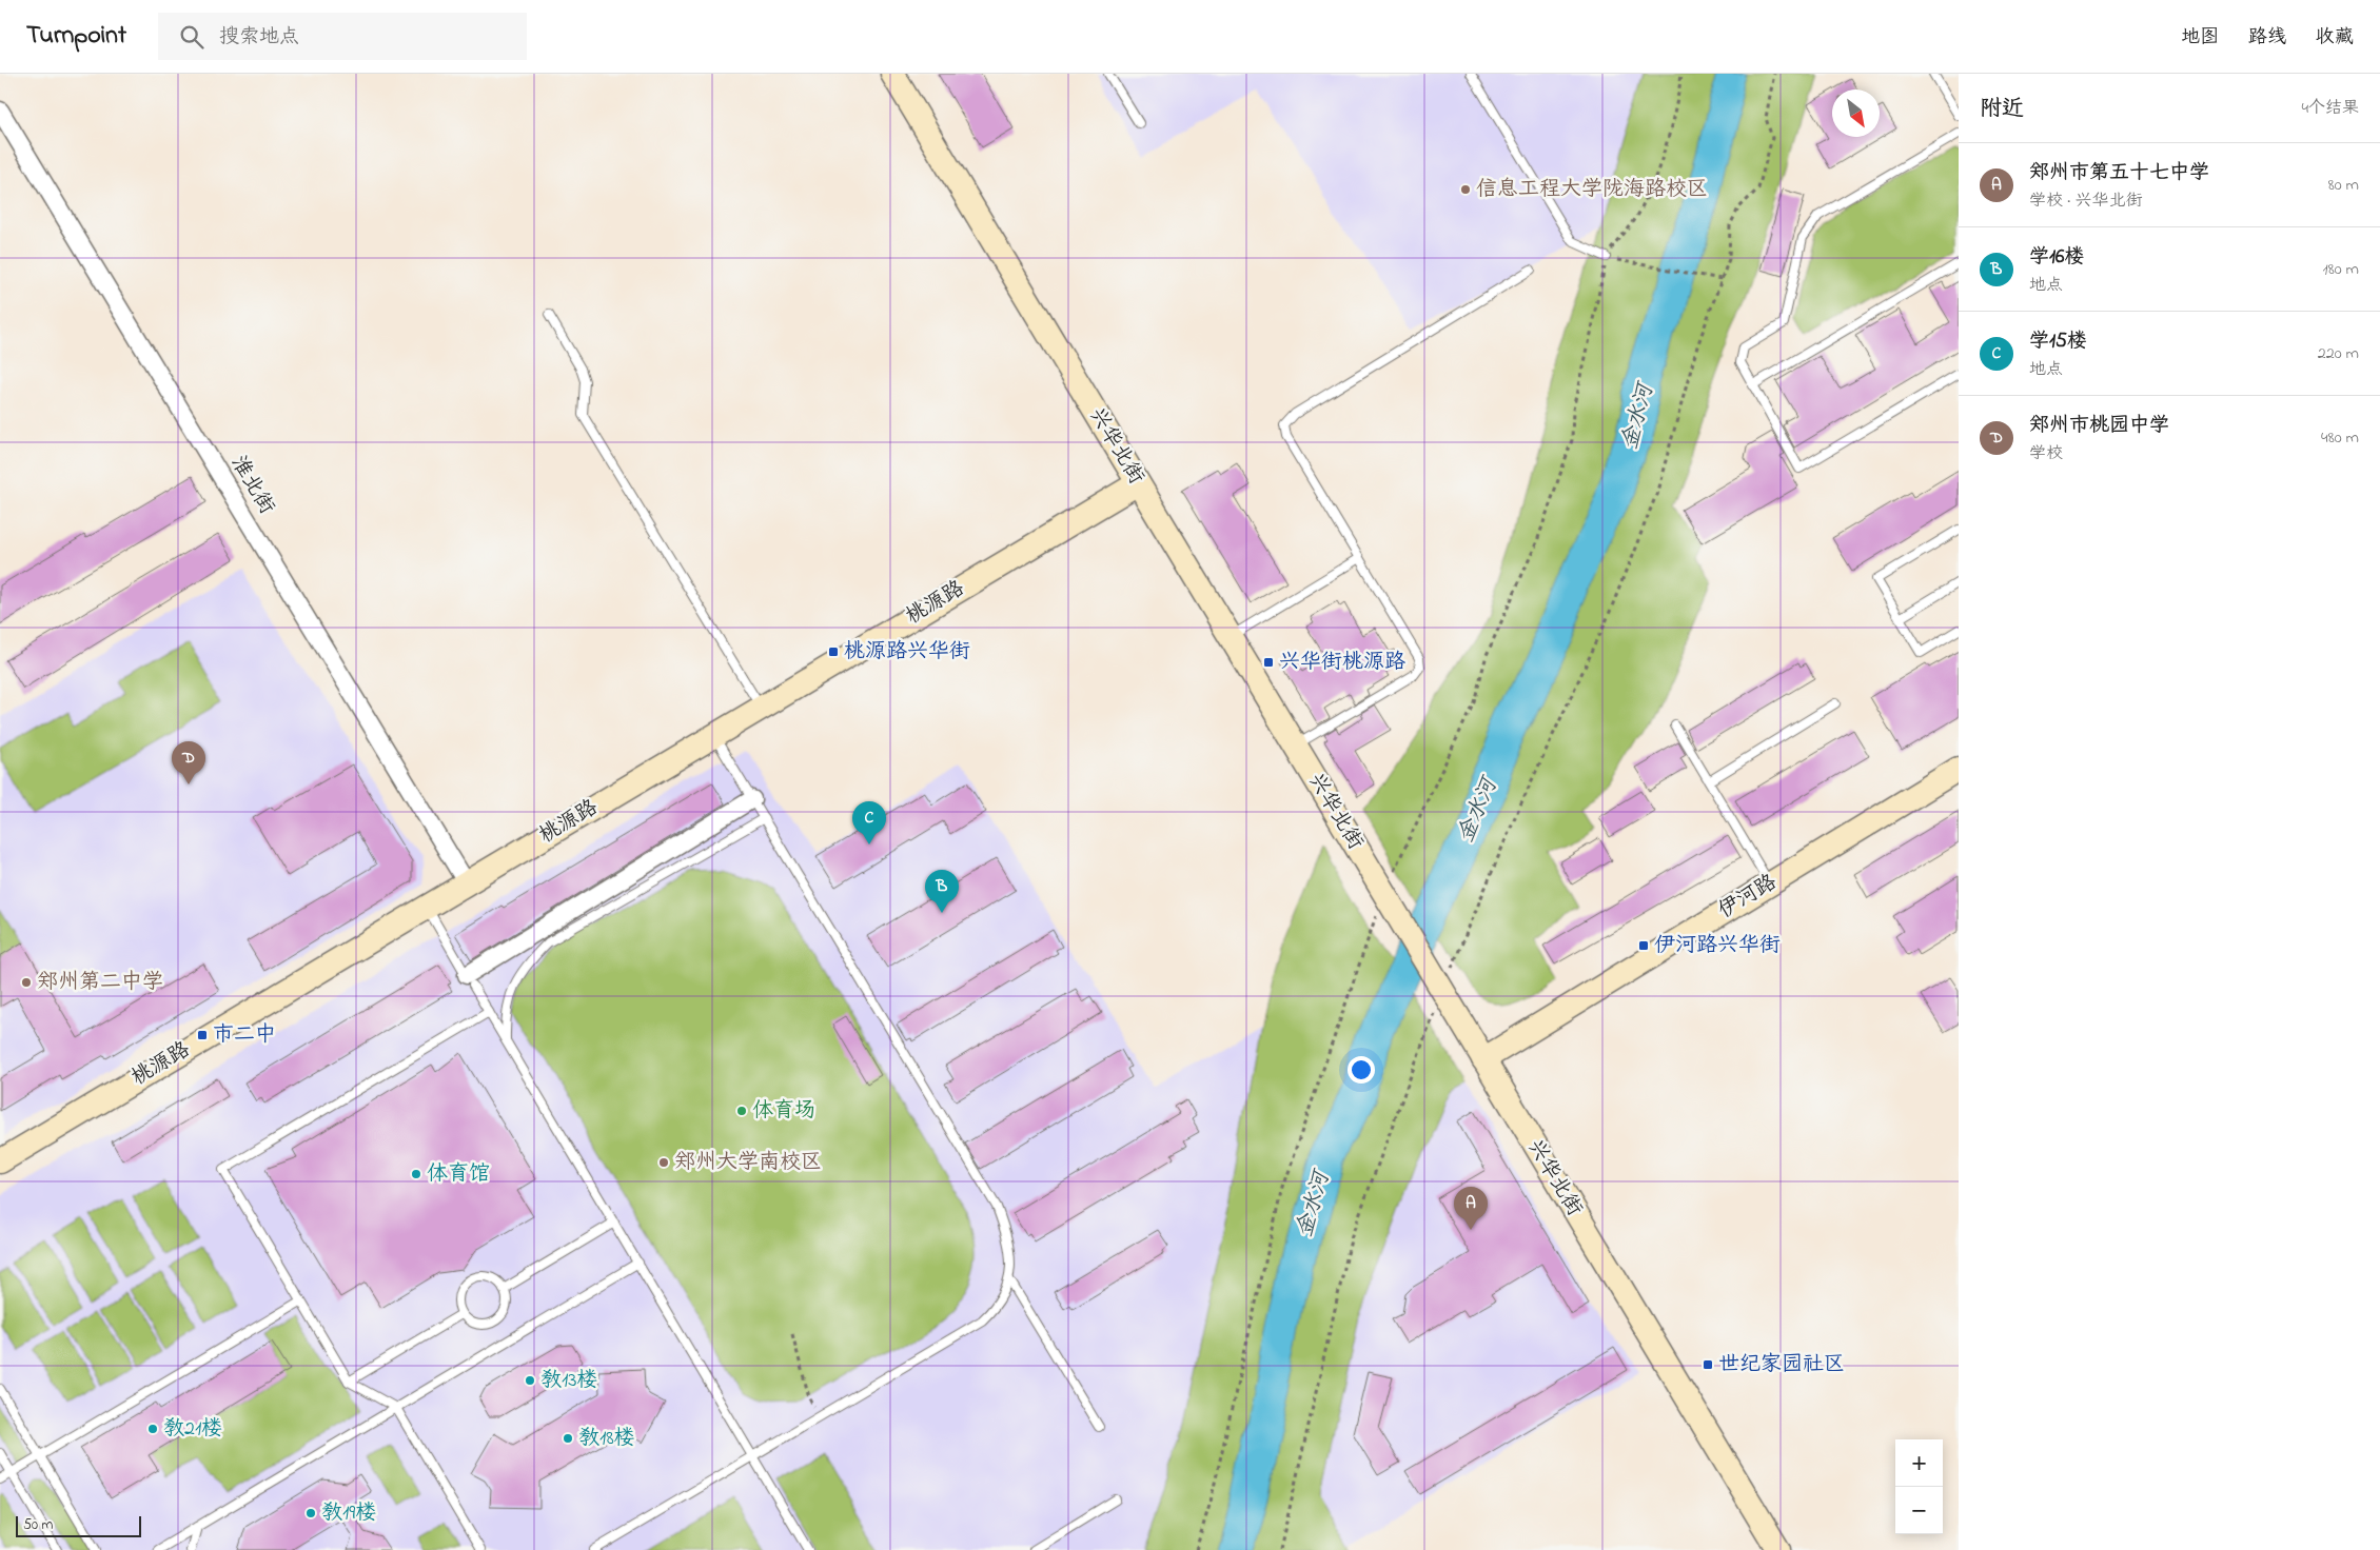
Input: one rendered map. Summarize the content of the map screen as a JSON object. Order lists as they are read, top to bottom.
{
  "streets": {
    "street": [
      "兴华北街",
      "淮北街",
      "桃源路",
      "伊河路"
    ]
  },
  "crossings": [
    ["兴华北街", "桃源路"],
    ["兴华北街", "伊河路"],
    ["淮北街", "桃源路"]
  ],
  "water": ["金水河"],
  "places": {
    "other": [
      "信息工程大学陇海路校区",
      "郑州第二中学",
      "体育场",
      "郑州大学南校区",
      "体育馆",
      "教13楼",
      "教21楼",
      "教18楼",
      "教19楼"
    ],
    "transit": [
      "桃源路兴华街",
      "兴华街桃源路",
      "伊河路兴华街",
      "市二中",
      "世纪家园社区"
    ]
  },
  "scale_bar": "50 m",
  "north": "bottom right",
  "page": {
    "header": "Turnpoint",
    "search": "搜索地点",
    "nav": ["地图", "路线", "收藏"],
    "heading": ["附近", "4个结果"],
    "list": [
      {
        "mark": "A",
        "name": "郑州市第五十七中学",
        "note": "学校 · 兴华北街",
        "value": "80 m"
      },
      {
        "mark": "B",
        "name": "学16楼",
        "note": "地点",
        "value": "180 m"
      },
      {
        "mark": "C",
        "name": "学15楼",
        "note": "地点",
        "value": "220 m"
      },
      {
        "mark": "D",
        "name": "郑州市桃园中学",
        "note": "学校",
        "value": "480 m"
      }
    ],
    "pins": [
      "D",
      "C",
      "B",
      "A"
    ],
    "map_buttons": ["+", "−"],
    "scale": "50 m"
  }
}
